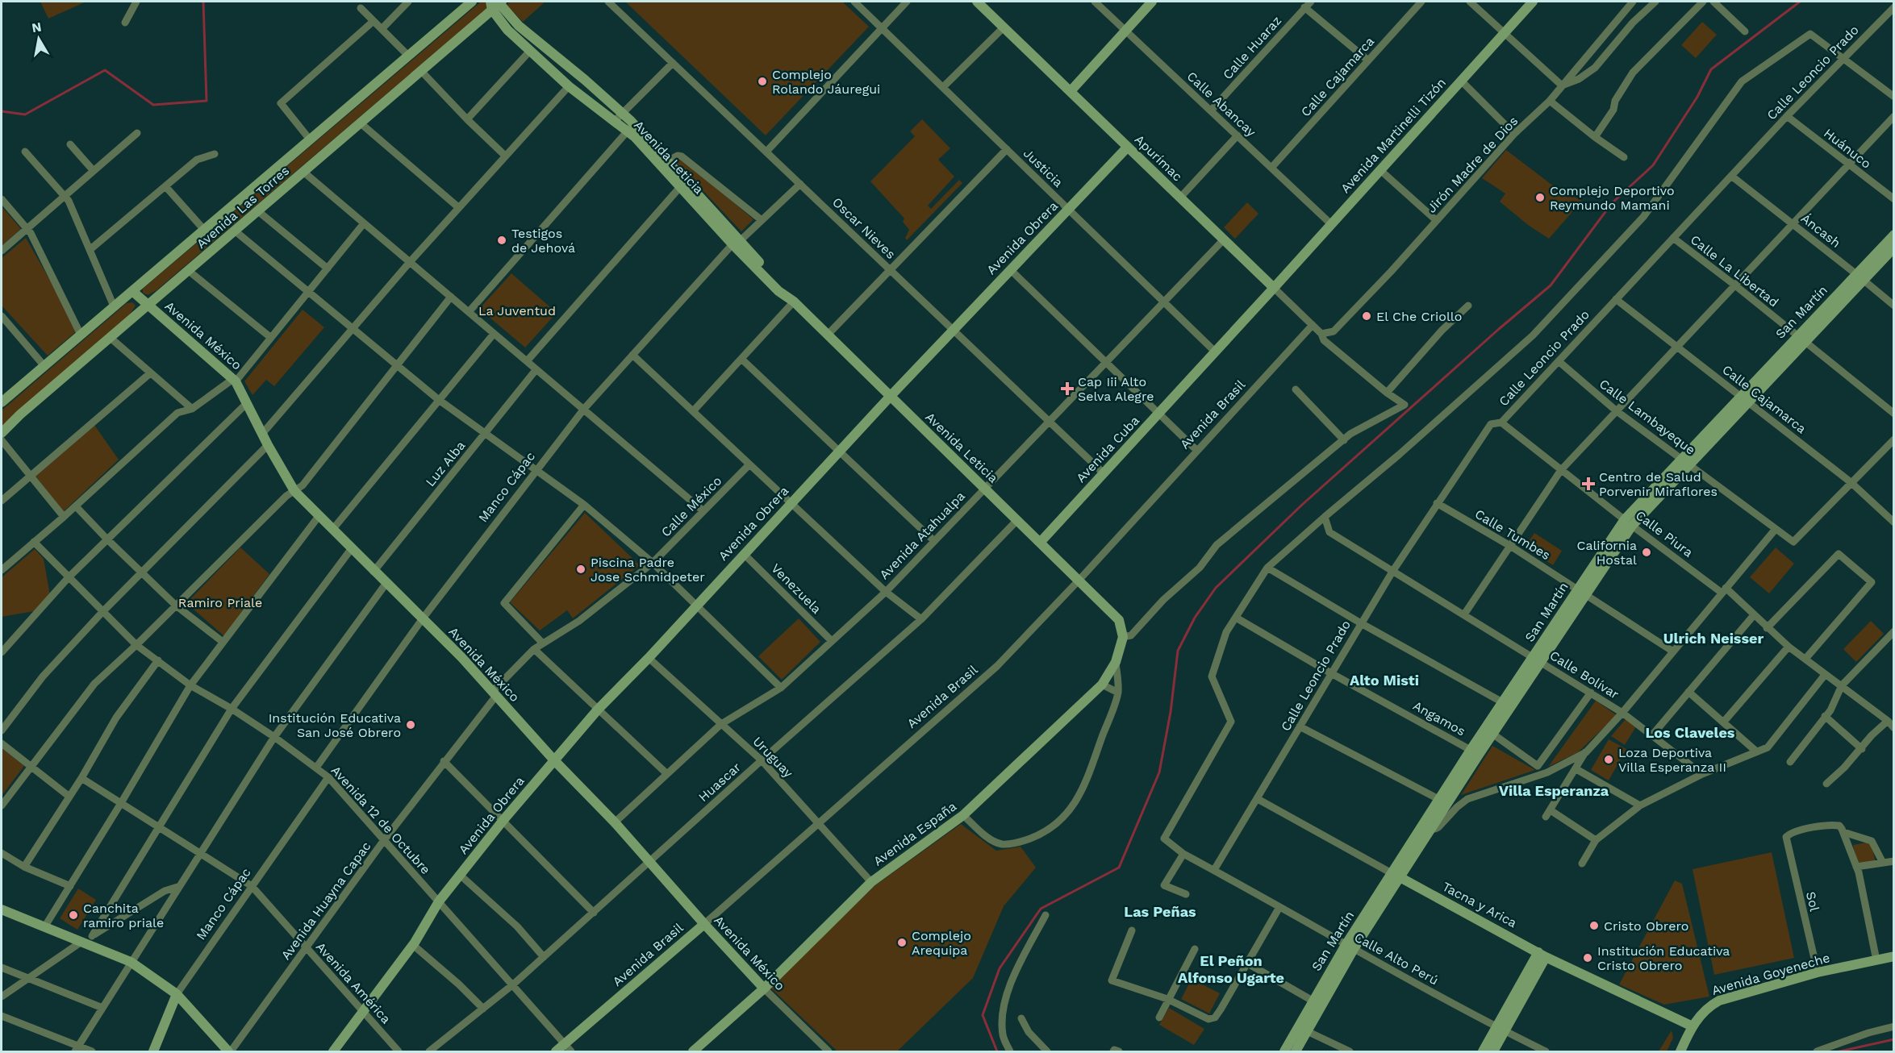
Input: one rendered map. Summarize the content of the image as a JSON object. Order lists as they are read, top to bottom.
{
  "streets": {
    "street": [
      "Calle Huaraz",
      "Calle Leoncio Prado",
      "Calle Cajamarca",
      "Calle Abancay",
      "Avenida Martinelli Tizón",
      "Huánuco",
      "Avenida Leticia",
      "Apurímac",
      "Jirón Madre de Dios",
      "Justicia",
      "Avenida Las Torres",
      "Oscar Nieves",
      "Áncash",
      "Avenida Obrera",
      "Calle La Libertad",
      "San Martín",
      "Avenida México",
      "Avenida Brasil",
      "Calle Lambayeque",
      "Avenida Cuba",
      "Luz Alba",
      "Manco Cápac",
      "Calle México",
      "Calle Piura",
      "Calle Tumbes",
      "Avenida Atahualpa",
      "Venezuela",
      "Calle Bolívar",
      "Angamos",
      "Uruguay",
      "Huascar",
      "Avenida 12 de Octubre",
      "Avenida España",
      "Avenida Huayna Capac",
      "Sol",
      "Tacna y Arica",
      "Calle Alto Perú",
      "Avenida Goyeneche",
      "Avenida América"
    ]
  },
  "crossings": [
    ["Calle Huaraz", "Calle Abancay"],
    ["Calle Leoncio Prado", "Calle Cajamarca"],
    ["Calle Leoncio Prado", "Huánuco"],
    ["Calle Leoncio Prado", "Áncash"],
    ["Calle Leoncio Prado", "Calle La Libertad"],
    ["Calle Leoncio Prado", "Calle Lambayeque"],
    ["Calle Leoncio Prado", "Calle Piura"],
    ["Calle Leoncio Prado", "Calle Tumbes"],
    ["Calle Leoncio Prado", "Calle Bolívar"],
    ["Calle Leoncio Prado", "Angamos"],
    ["Calle Leoncio Prado", "Tacna y Arica"],
    ["Calle Leoncio Prado", "Calle Alto Perú"],
    ["Calle Cajamarca", "Calle Abancay"],
    ["Calle Cajamarca", "San Martín"],
    ["Calle Cajamarca", "Calle Lambayeque"],
    ["Calle Abancay", "Avenida Martinelli Tizón"],
    ["Avenida Martinelli Tizón", "Apurímac"],
    ["Avenida Martinelli Tizón", "Avenida Cuba"],
    ["Avenida Leticia", "Avenida Las Torres"],
    ["Avenida Leticia", "Avenida Obrera"],
    ["Avenida Leticia", "Avenida Brasil"],
    ["Avenida Leticia", "Avenida Cuba"],
    ["Avenida Leticia", "Manco Cápac"],
    ["Avenida Leticia", "Avenida Atahualpa"],
    ["Avenida Leticia", "Huascar"],
    ["Avenida Leticia", "Avenida España"],
    ["Apurímac", "Jirón Madre de Dios"],
    ["Apurímac", "Avenida Obrera"],
    ["Apurímac", "Avenida Brasil"],
    ["Apurímac", "Avenida Cuba"],
    ["Apurímac", "Avenida Atahualpa"],
    ["Justicia", "Avenida Obrera"],
    ["Justicia", "Avenida Cuba"],
    ["Justicia", "Avenida Atahualpa"],
    ["Avenida Las Torres", "Avenida México"],
    ["Oscar Nieves", "Avenida Obrera"],
    ["Oscar Nieves", "Avenida Cuba"],
    ["Oscar Nieves", "Manco Cápac"],
    ["Oscar Nieves", "Avenida Atahualpa"],
    ["Áncash", "San Martín"],
    ["Avenida Obrera", "Avenida México"],
    ["Avenida Obrera", "Venezuela"],
    ["Avenida Obrera", "Uruguay"],
    ["Avenida Obrera", "Avenida 12 de Octubre"],
    ["Avenida Obrera", "Avenida América"],
    ["Calle La Libertad", "San Martín"],
    ["San Martín", "Calle Lambayeque"],
    ["San Martín", "Calle Piura"],
    ["San Martín", "Calle Tumbes"],
    ["San Martín", "Calle Bolívar"],
    ["San Martín", "Angamos"],
    ["San Martín", "Tacna y Arica"],
    ["San Martín", "Calle Alto Perú"],
    ["Avenida México", "Avenida Brasil"],
    ["Avenida México", "Luz Alba"],
    ["Avenida México", "Manco Cápac"],
    ["Avenida México", "Calle México"],
    ["Avenida México", "Avenida Atahualpa"],
    ["Avenida México", "Huascar"],
    ["Avenida México", "Avenida España"],
    ["Avenida México", "Avenida Huayna Capac"],
    ["Avenida Brasil", "Uruguay"],
    ["Avenida Brasil", "Avenida 12 de Octubre"],
    ["Manco Cápac", "Avenida 12 de Octubre"],
    ["Manco Cápac", "Avenida América"],
    ["Calle México", "Avenida Huayna Capac"],
    ["Avenida Atahualpa", "Venezuela"],
    ["Avenida Atahualpa", "Uruguay"],
    ["Angamos", "Calle Alto Perú"],
    ["Uruguay", "Huascar"],
    ["Uruguay", "Avenida España"],
    ["Huascar", "Avenida 12 de Octubre"],
    ["Avenida 12 de Octubre", "Avenida Huayna Capac"],
    ["Avenida Huayna Capac", "Avenida América"],
    ["Sol", "Avenida Goyeneche"],
    ["Tacna y Arica", "Avenida Goyeneche"]
  ],
  "districts": [
    "Ulrich Neisser",
    "Alto Misti",
    "Los Claveles",
    "Villa Esperanza",
    "Las Peñas",
    "El Peñon Alfonso Ugarte"
  ],
  "parks": ["La Juventud", "Ramiro Priale"],
  "places": {
    "other": [
      "Complejo Rolando Jáuregui",
      "Complejo Deportivo Reymundo Mamani",
      "Testigos de Jehová",
      "El Che Criollo",
      "California Hostal",
      "Piscina Padre Jose Schmidpeter",
      "Institución Educativa San José Obrero",
      "Loza Deportiva Villa Esperanza II",
      "Canchita ramiro priale",
      "Cristo Obrero",
      "Complejo Arequipa",
      "Institución Educativa Cristo Obrero"
    ],
    "health": ["Cap Iii Alto Selva Alegre", "Centro de Salud Porvenir Miraflores"]
  },
  "north": "top"
}
